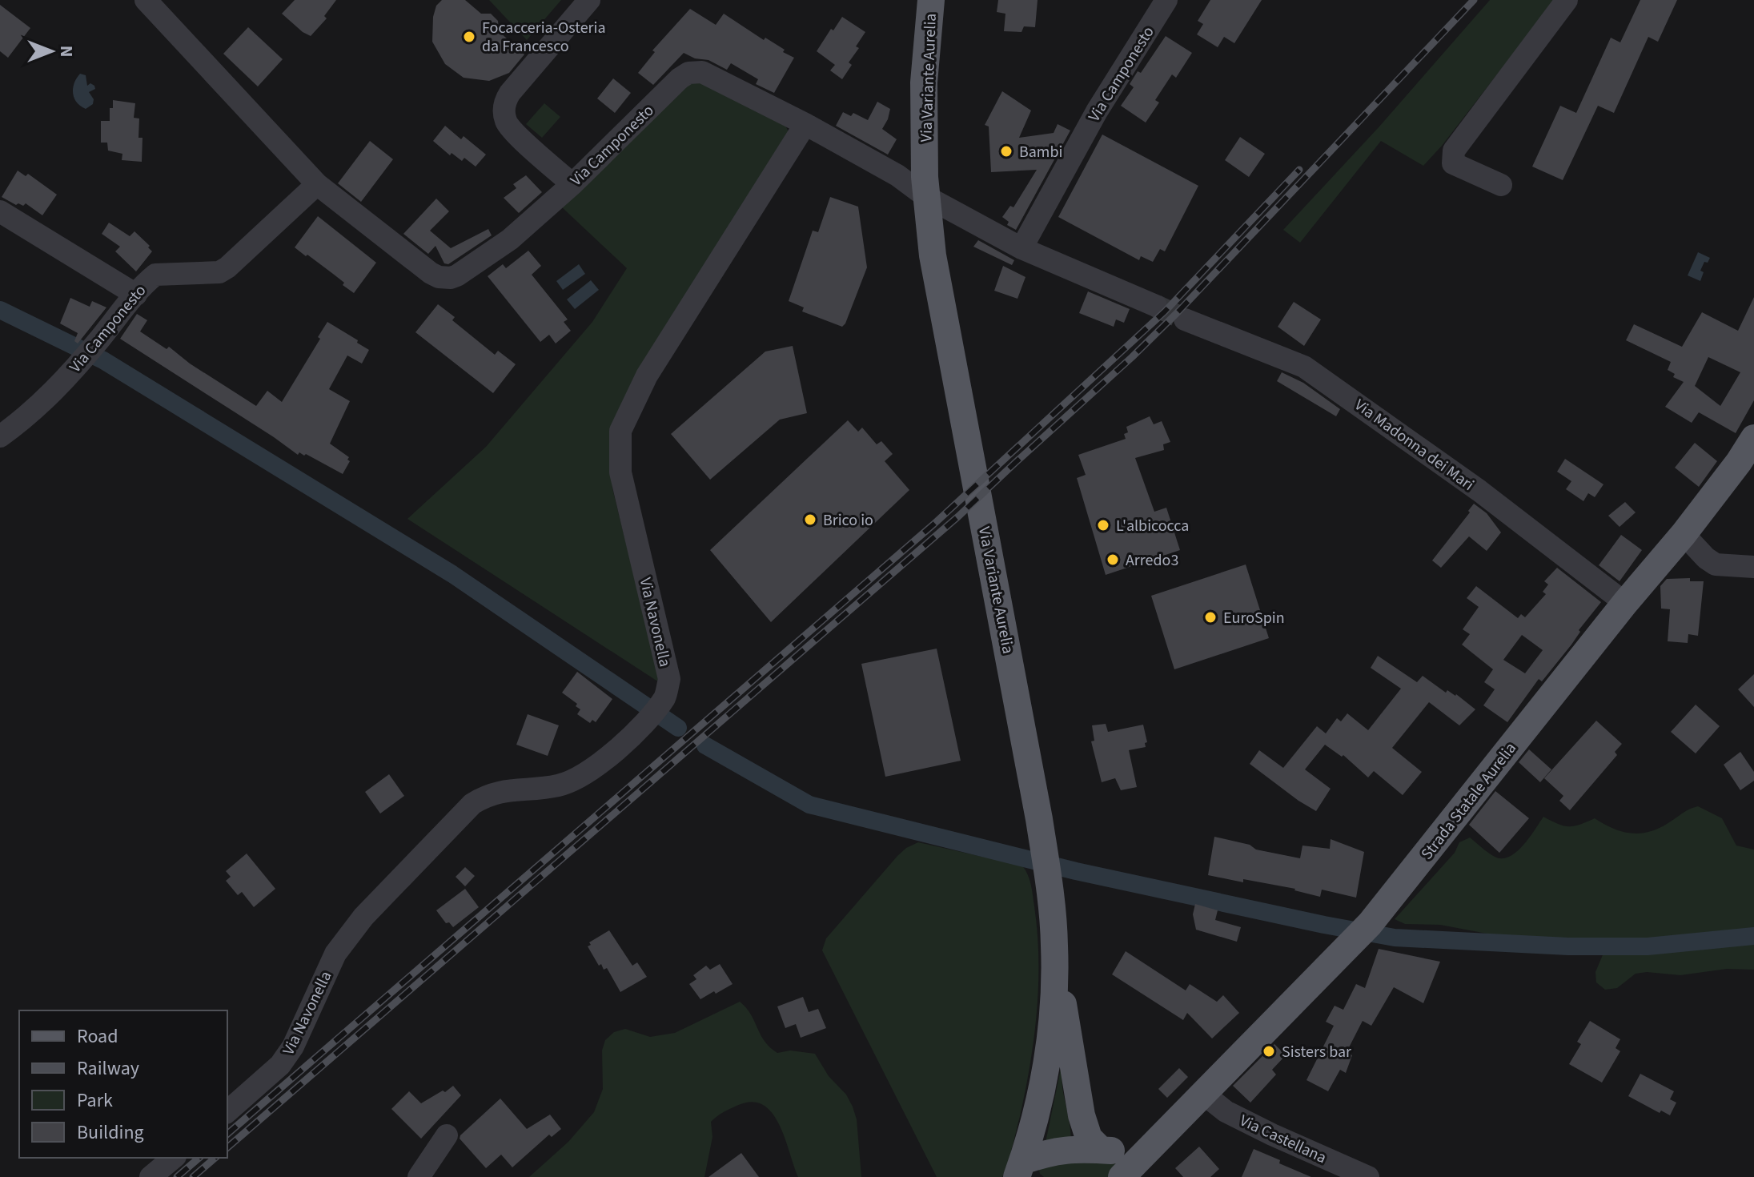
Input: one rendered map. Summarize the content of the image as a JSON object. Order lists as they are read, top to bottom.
{
  "streets": {
    "main road": ["Via Variante Aurelia", "Strada Statale Aurelia"],
    "street": [
      "Via Camponesto",
      "Via Madonna dei Mari",
      "Via Navonella",
      "Via Castellana"
    ]
  },
  "crossings": [
    ["Via Camponesto", "Via Variante Aurelia"],
    ["Via Camponesto", "Via Navonella"],
    ["Via Madonna dei Mari", "Strada Statale Aurelia"],
    ["Strada Statale Aurelia", "Via Castellana"]
  ],
  "places": [
    "Focacceria-Osteria da Francesco",
    "Bambi",
    "Brico io",
    "L'albicocca",
    "Arredo3",
    "EuroSpin",
    "Sisters bar"
  ],
  "legend": [
    "Road",
    "Railway",
    "Park",
    "Building"
  ],
  "north": "right"
}
